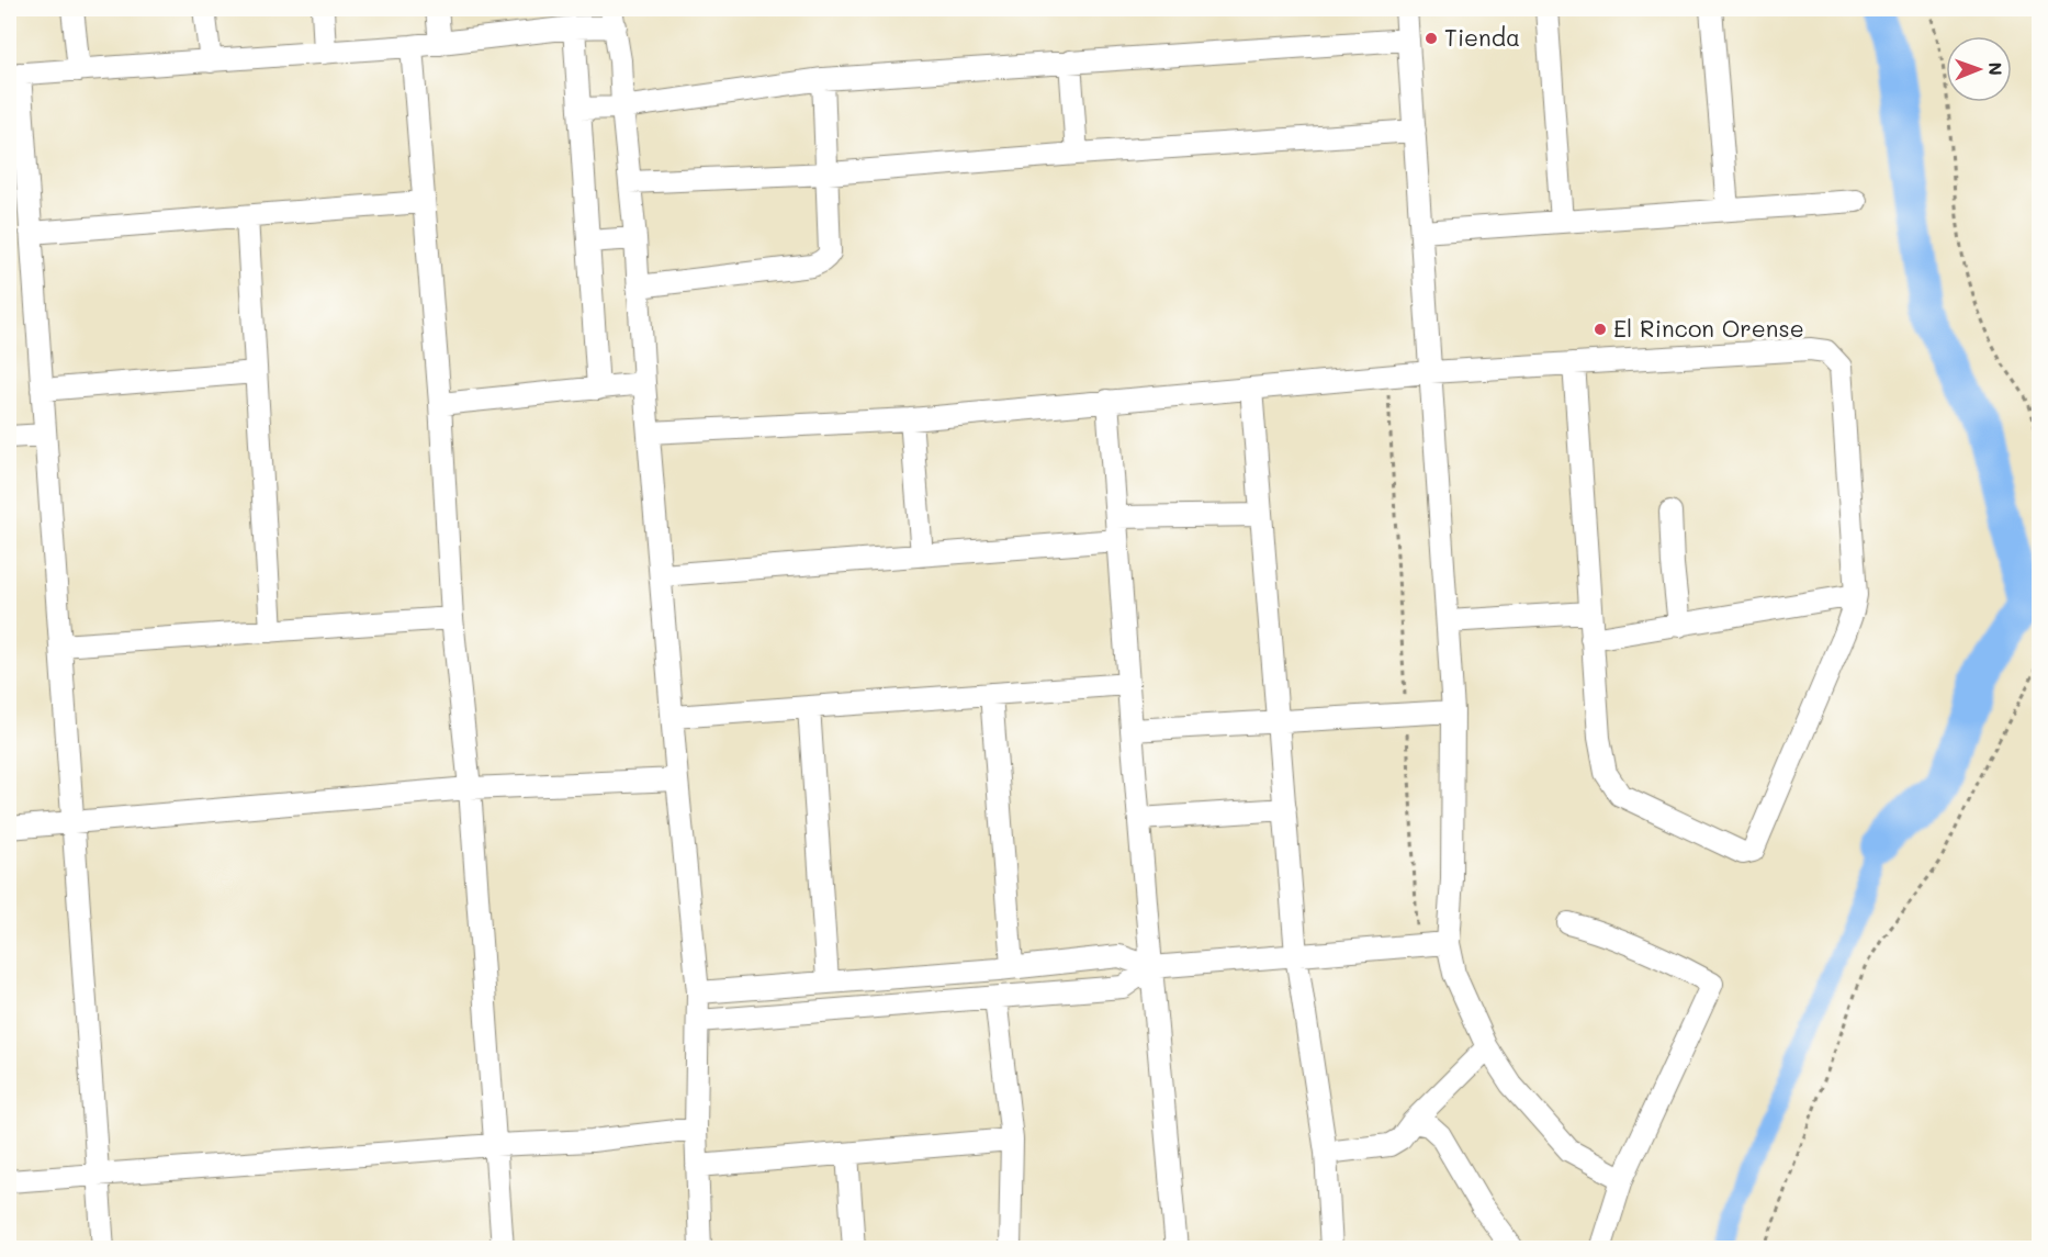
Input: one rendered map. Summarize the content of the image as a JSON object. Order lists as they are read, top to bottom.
{
  "places": ["Tienda", "El Rincon Orense"],
  "north": "right"
}
